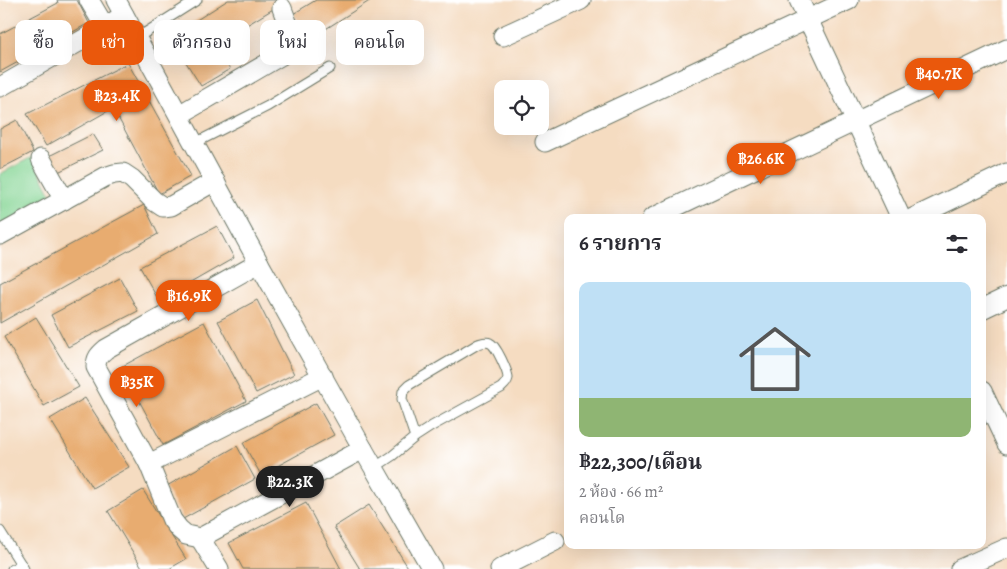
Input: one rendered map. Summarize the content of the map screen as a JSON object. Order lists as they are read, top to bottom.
{
  "page": {
    "chip": [
      "ซื้อ",
      "เช่า",
      "ตัวกรอง",
      "ใหม่",
      "คอนโด"
    ],
    "price": [
      "฿40.7K",
      "฿23.4K",
      "฿26.6K",
      "฿16.9K",
      "฿35K",
      "฿22.3K"
    ],
    "heading": "6 รายการ",
    "list": [
      {
        "name": "฿22,300/เดือน",
        "note": "2 ห้อง · 66 m² · คอนโด"
      }
    ]
  }
}
